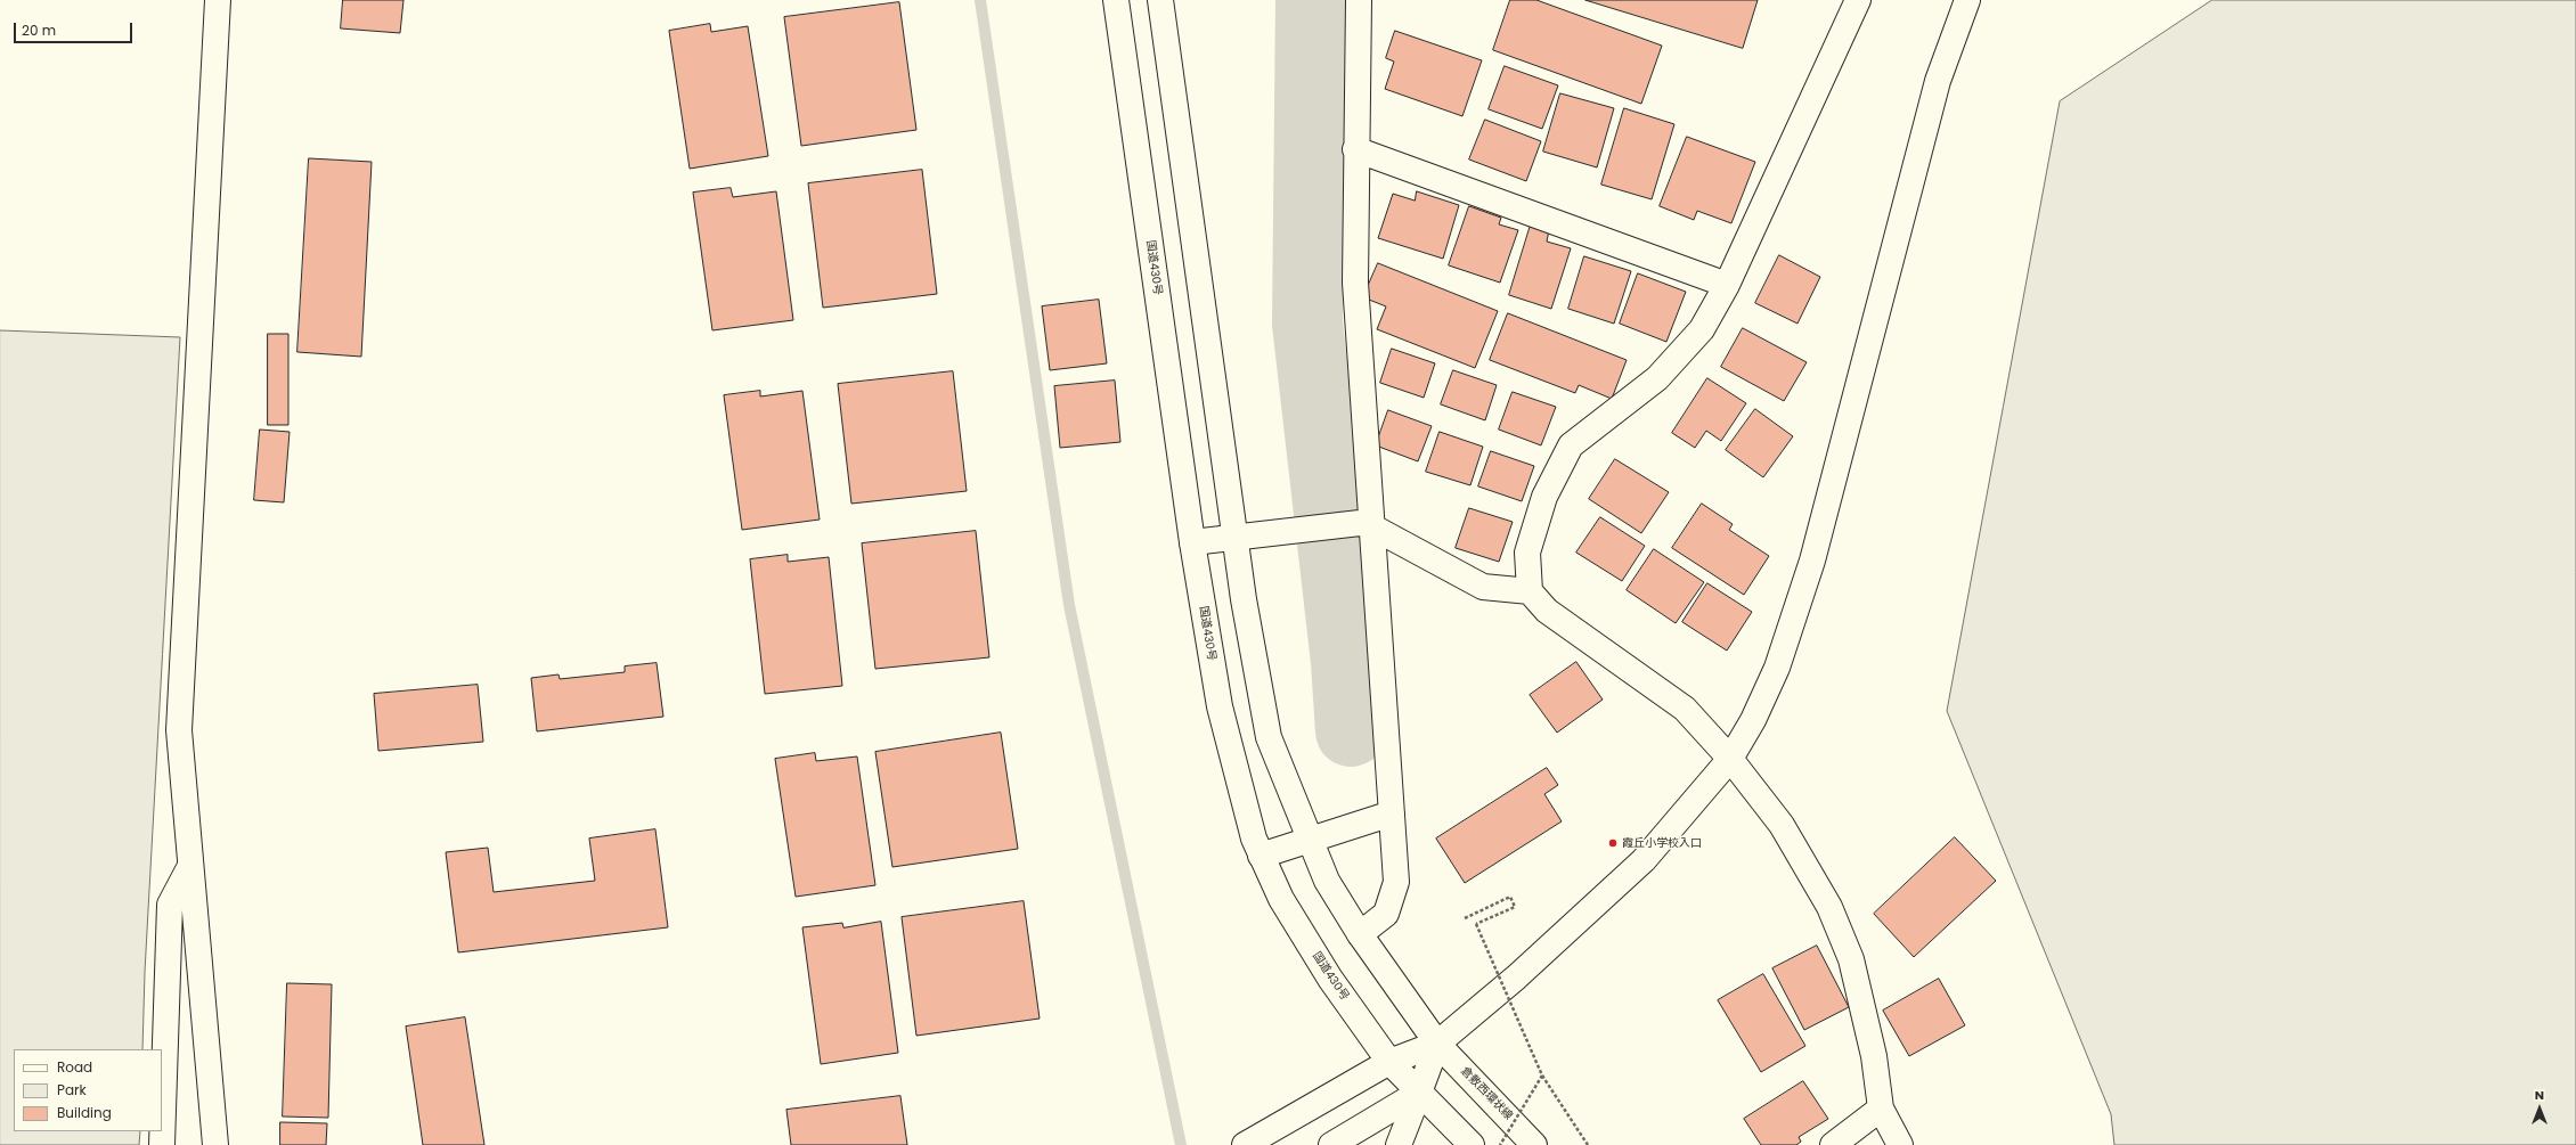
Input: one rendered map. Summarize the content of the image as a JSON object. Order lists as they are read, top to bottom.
{
  "streets": {
    "main road": ["国道430号", "倉敷西環状線"]
  },
  "places": ["霞丘小学校入口"],
  "legend": ["Road", "Park", "Building"],
  "scale_bar": "20 m",
  "north": "top"
}
